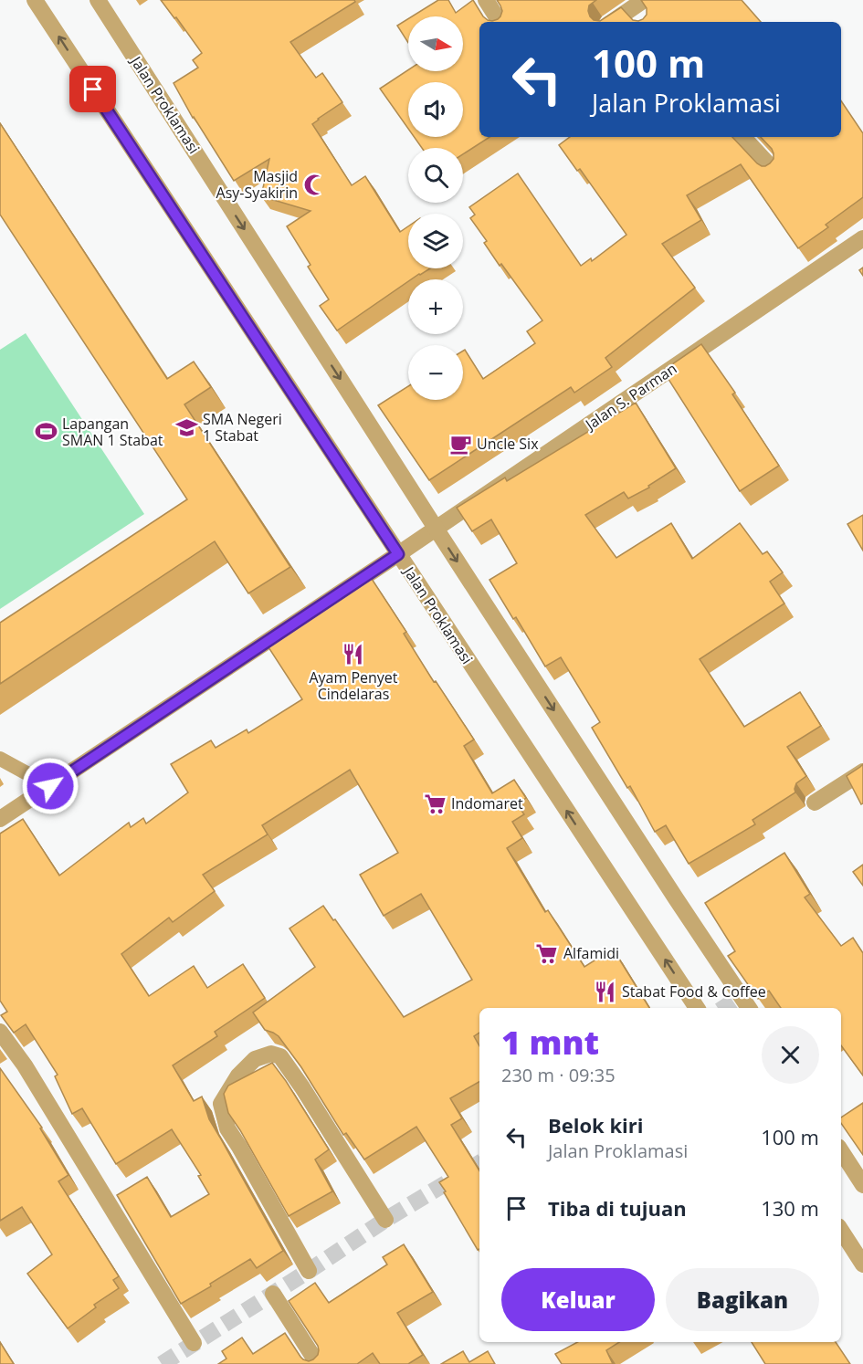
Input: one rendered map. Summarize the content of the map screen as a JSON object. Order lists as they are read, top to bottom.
{
  "streets": {
    "street": ["Jalan Proklamasi", "Jalan S. Parman"]
  },
  "crossings": [
    ["Jalan Proklamasi", "Jalan S. Parman"]
  ],
  "places": {
    "mosque": ["Masjid Asy-Syakirin"],
    "school or university": ["SMA Negeri 1 Stabat"],
    "sports": ["Lapangan SMAN 1 Stabat"],
    "cafe": ["Uncle Six"],
    "restaurant": ["Ayam Penyet Cindelaras", "Stabat Food & Coffee"],
    "supermarket": ["Indomaret", "Alfamidi"]
  },
  "north": "right",
  "page": {
    "map_buttons": ["+", "−"],
    "turn": ["100 m", "Jalan Proklamasi"],
    "heading": ["1 mnt", "230 m · 09:35"],
    "list": [
      {
        "name": "Belok kiri",
        "note": "Jalan Proklamasi",
        "value": "100 m"
      },
      {
        "name": "Tiba di tujuan",
        "value": "130 m"
      }
    ],
    "buttons": ["Keluar", "Bagikan"]
  }
}
